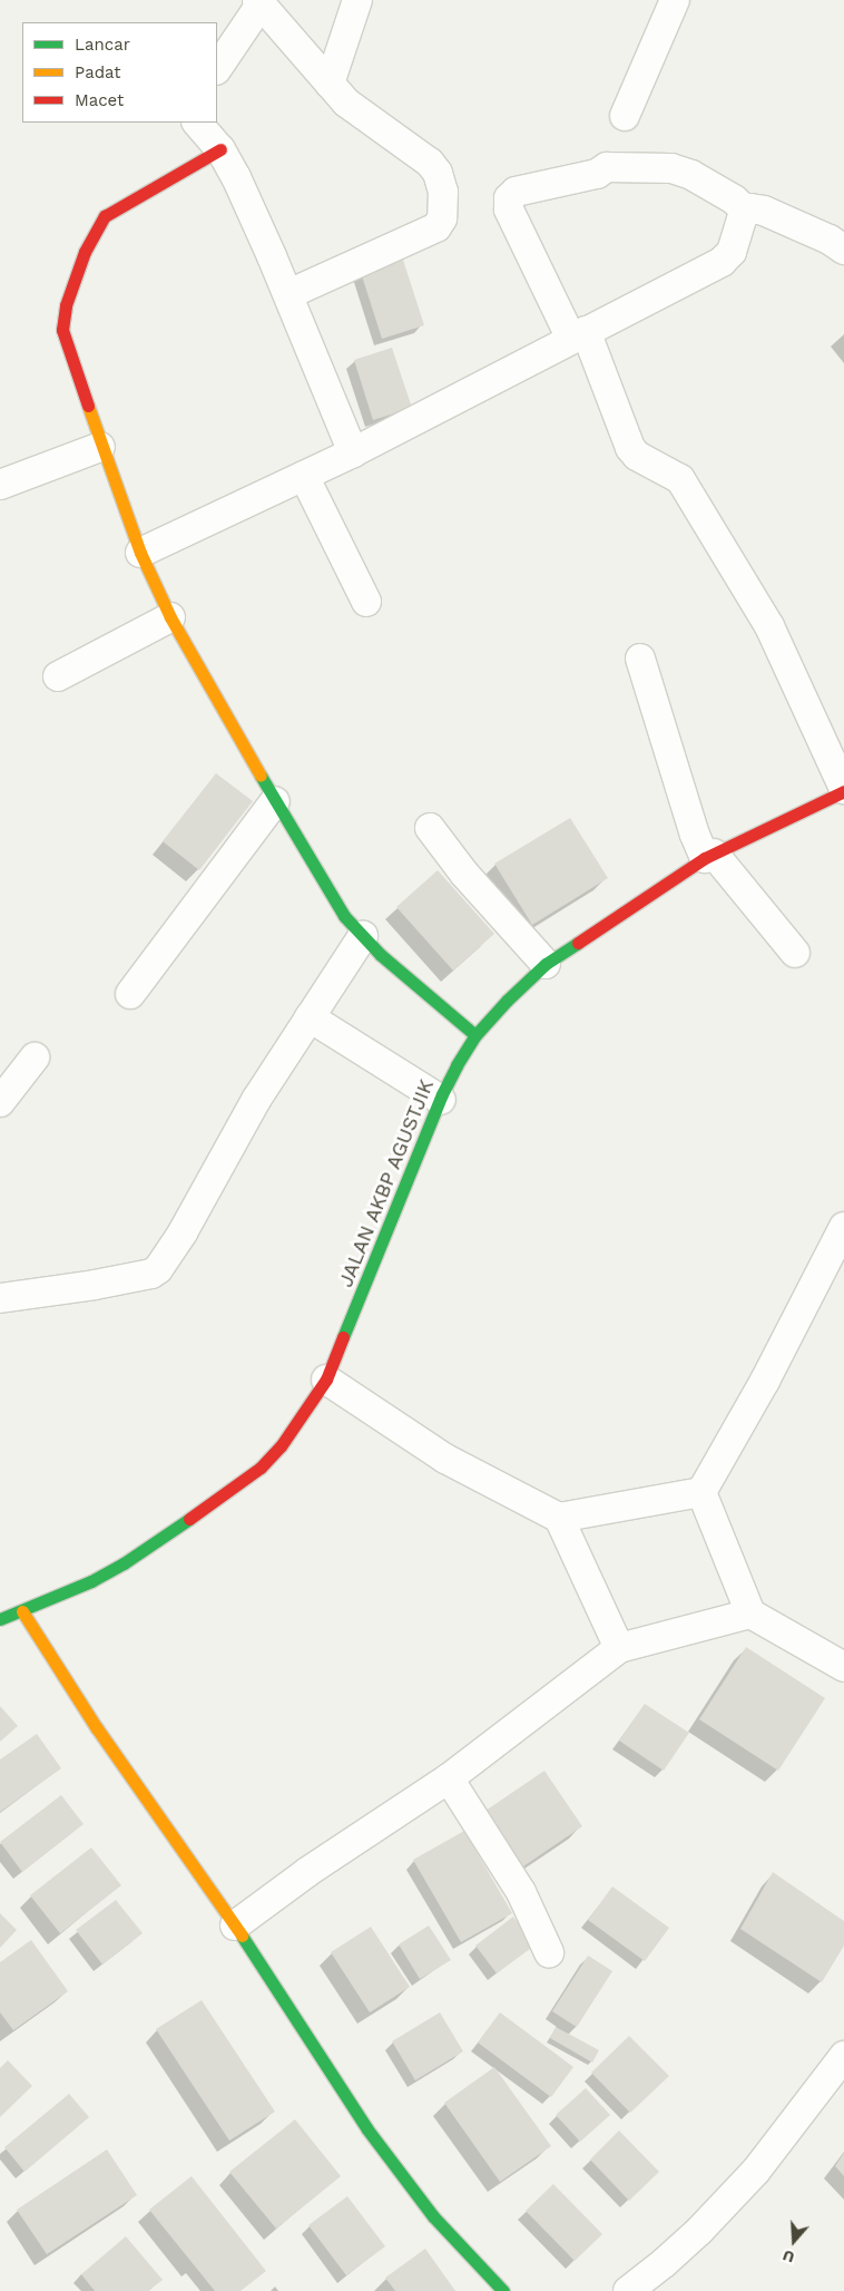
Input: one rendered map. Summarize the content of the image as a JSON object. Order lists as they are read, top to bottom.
{
  "streets": {
    "street": ["JALAN AKBP AGUSTJIK"]
  },
  "legend": ["Lancar", "Padat", "Macet"],
  "north": "bottom"
}
